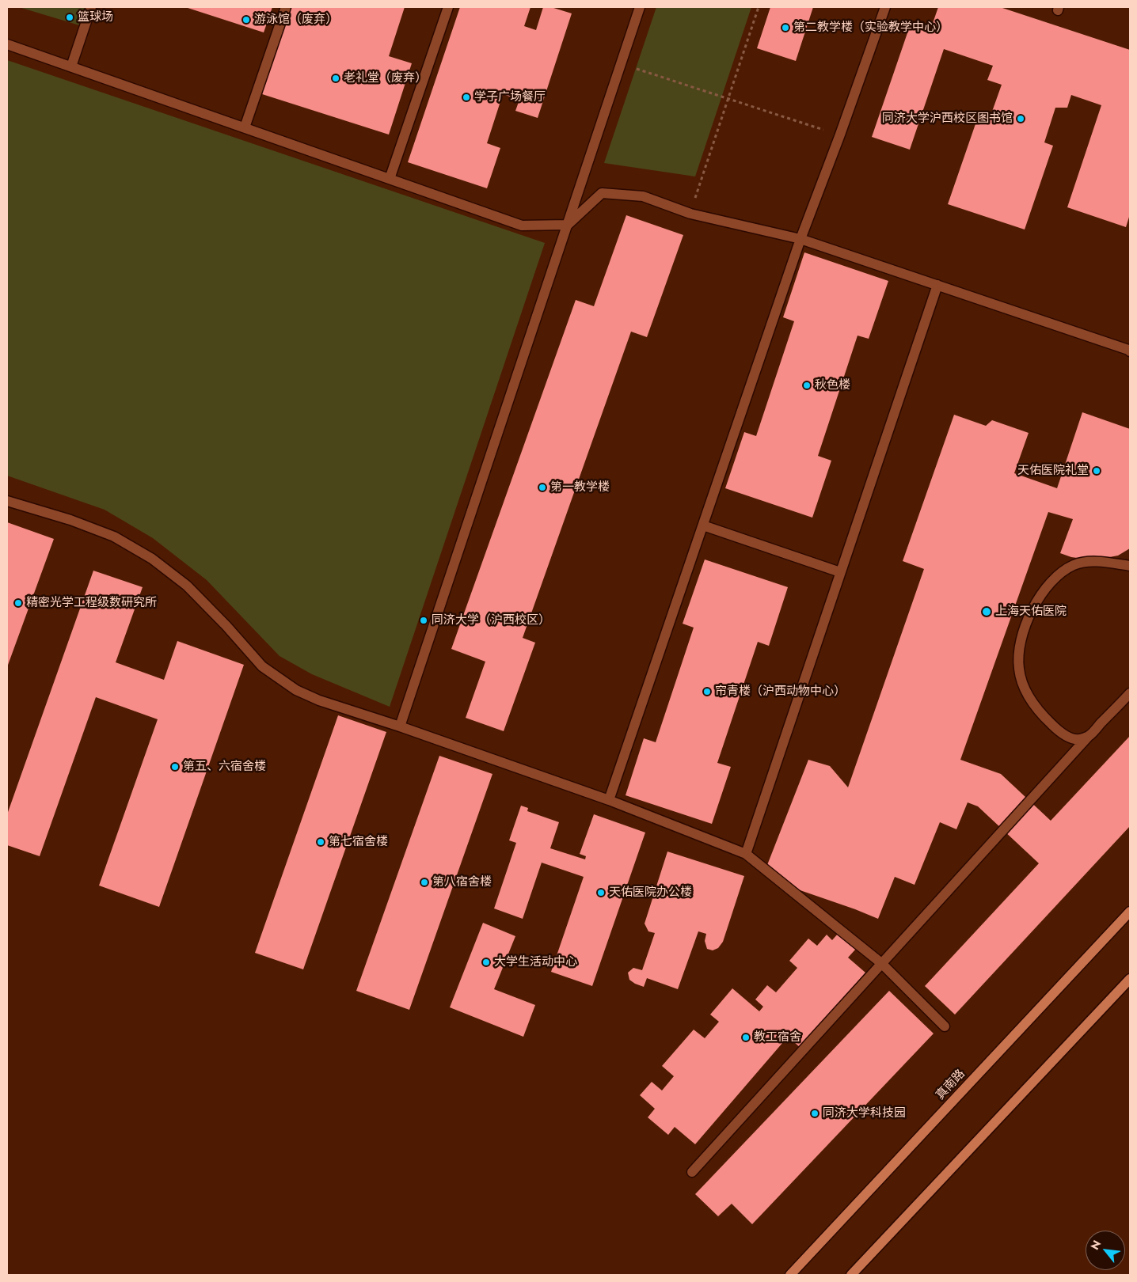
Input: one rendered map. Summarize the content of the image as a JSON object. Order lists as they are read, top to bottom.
{
  "streets": {
    "main road": ["真南路"]
  },
  "places": [
    "篮球场",
    "游泳馆（废弃）",
    "第二教学楼（实验教学中心）",
    "老礼堂（废弃）",
    "学子广场餐厅",
    "同济大学沪西校区图书馆",
    "秋色楼",
    "天佑医院礼堂",
    "第一教学楼",
    "精密光学工程级数研究所",
    "上海天佑医院",
    "同济大学（沪西校区）",
    "帘青楼（沪西动物中心）",
    "第五、六宿舍楼",
    "第七宿舍楼",
    "第八宿舍楼",
    "天佑医院办公楼",
    "大学生活动中心",
    "教工宿舍",
    "同济大学科技园"
  ],
  "north": "top left"
}
